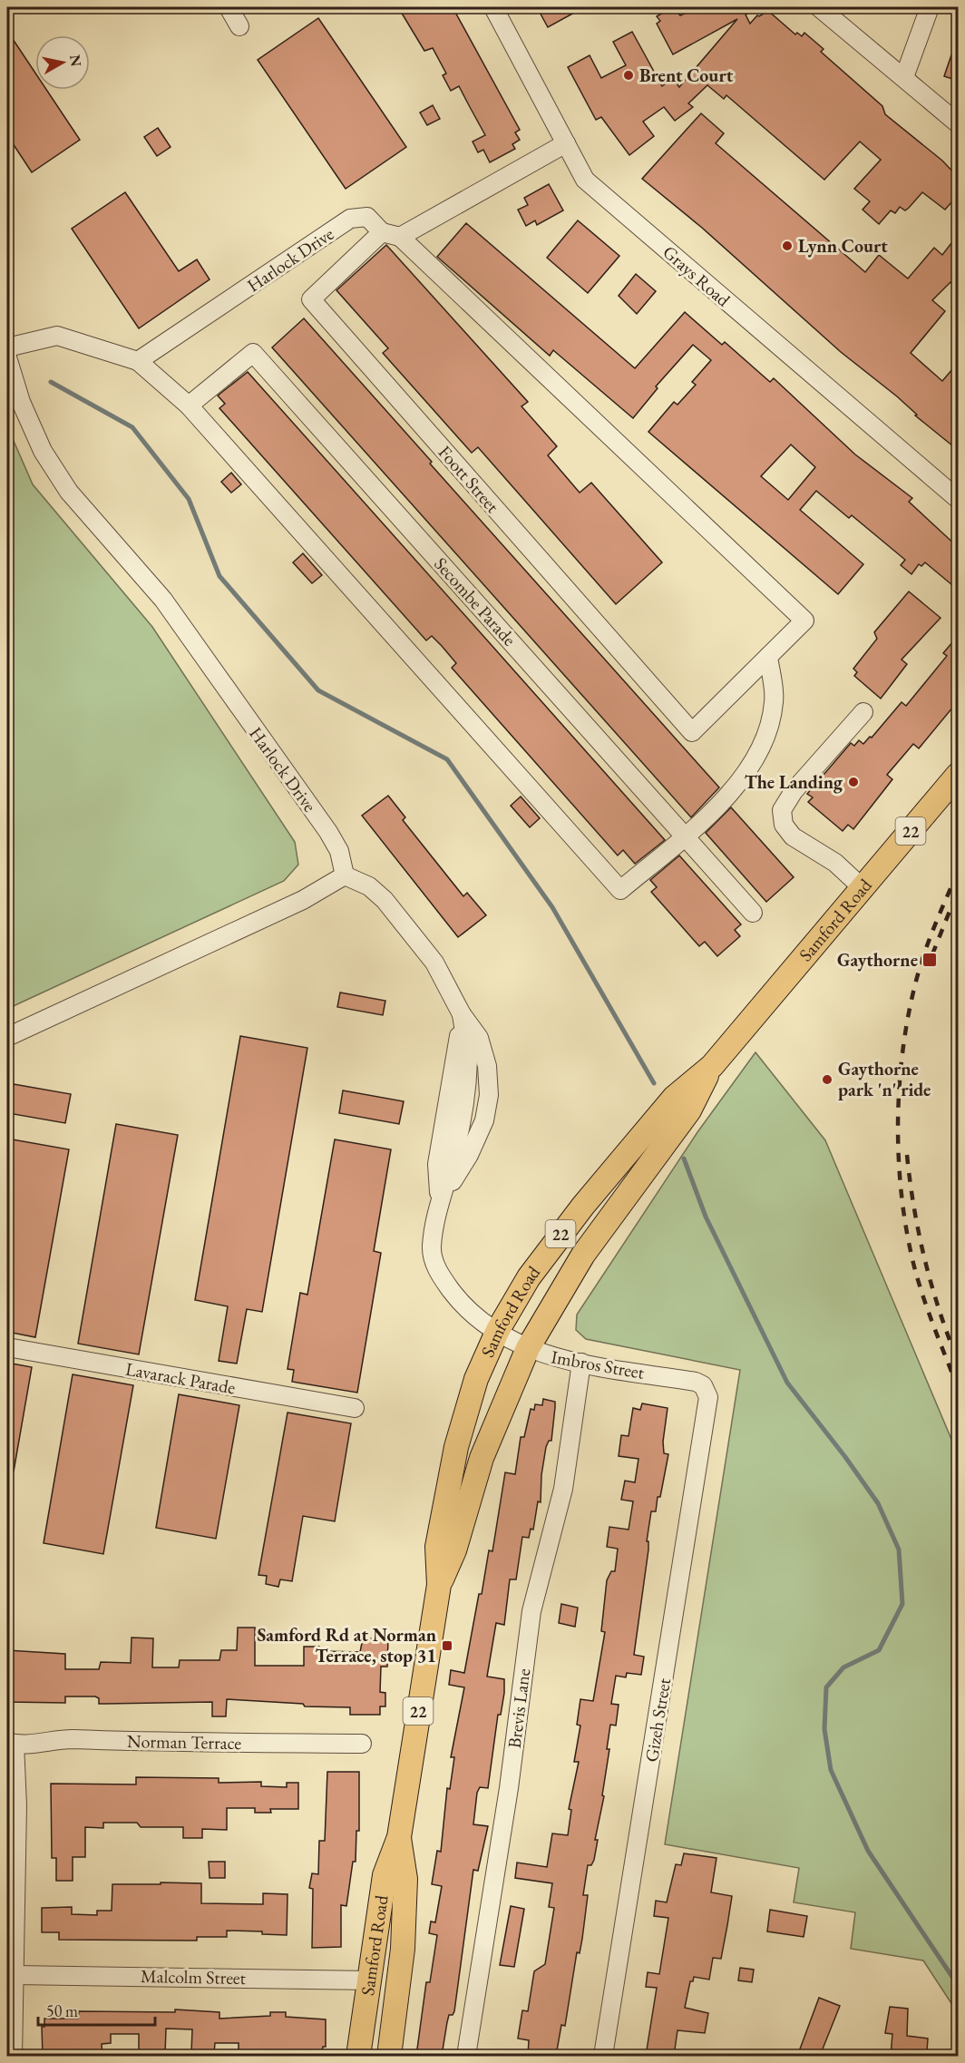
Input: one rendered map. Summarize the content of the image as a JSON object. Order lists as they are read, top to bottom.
{
  "streets": {
    "main road": ["22", "Samford Road"],
    "street": [
      "Harlock Drive",
      "Grays Road",
      "Foott Street",
      "Secombe Parade",
      "Imbros Street",
      "Lavarack Parade",
      "Brevis Lane",
      "Gizeh Street",
      "Norman Terrace",
      "Malcolm Street"
    ]
  },
  "crossings": [
    ["Harlock Drive", "Foott Street"],
    ["Samford Road", "Imbros Street"],
    ["Samford Road", "Malcolm Street"],
    ["Imbros Street", "Brevis Lane"],
    ["Imbros Street", "Gizeh Street"]
  ],
  "places": {
    "other": [
      "Brent Court",
      "Lynn Court",
      "The Landing",
      "Gaythorne park 'n' ride"
    ],
    "transit": ["Gaythorne", "Samford Rd at Norman Terrace, stop 31"]
  },
  "scale_bar": "50 m",
  "north": "right"
}
